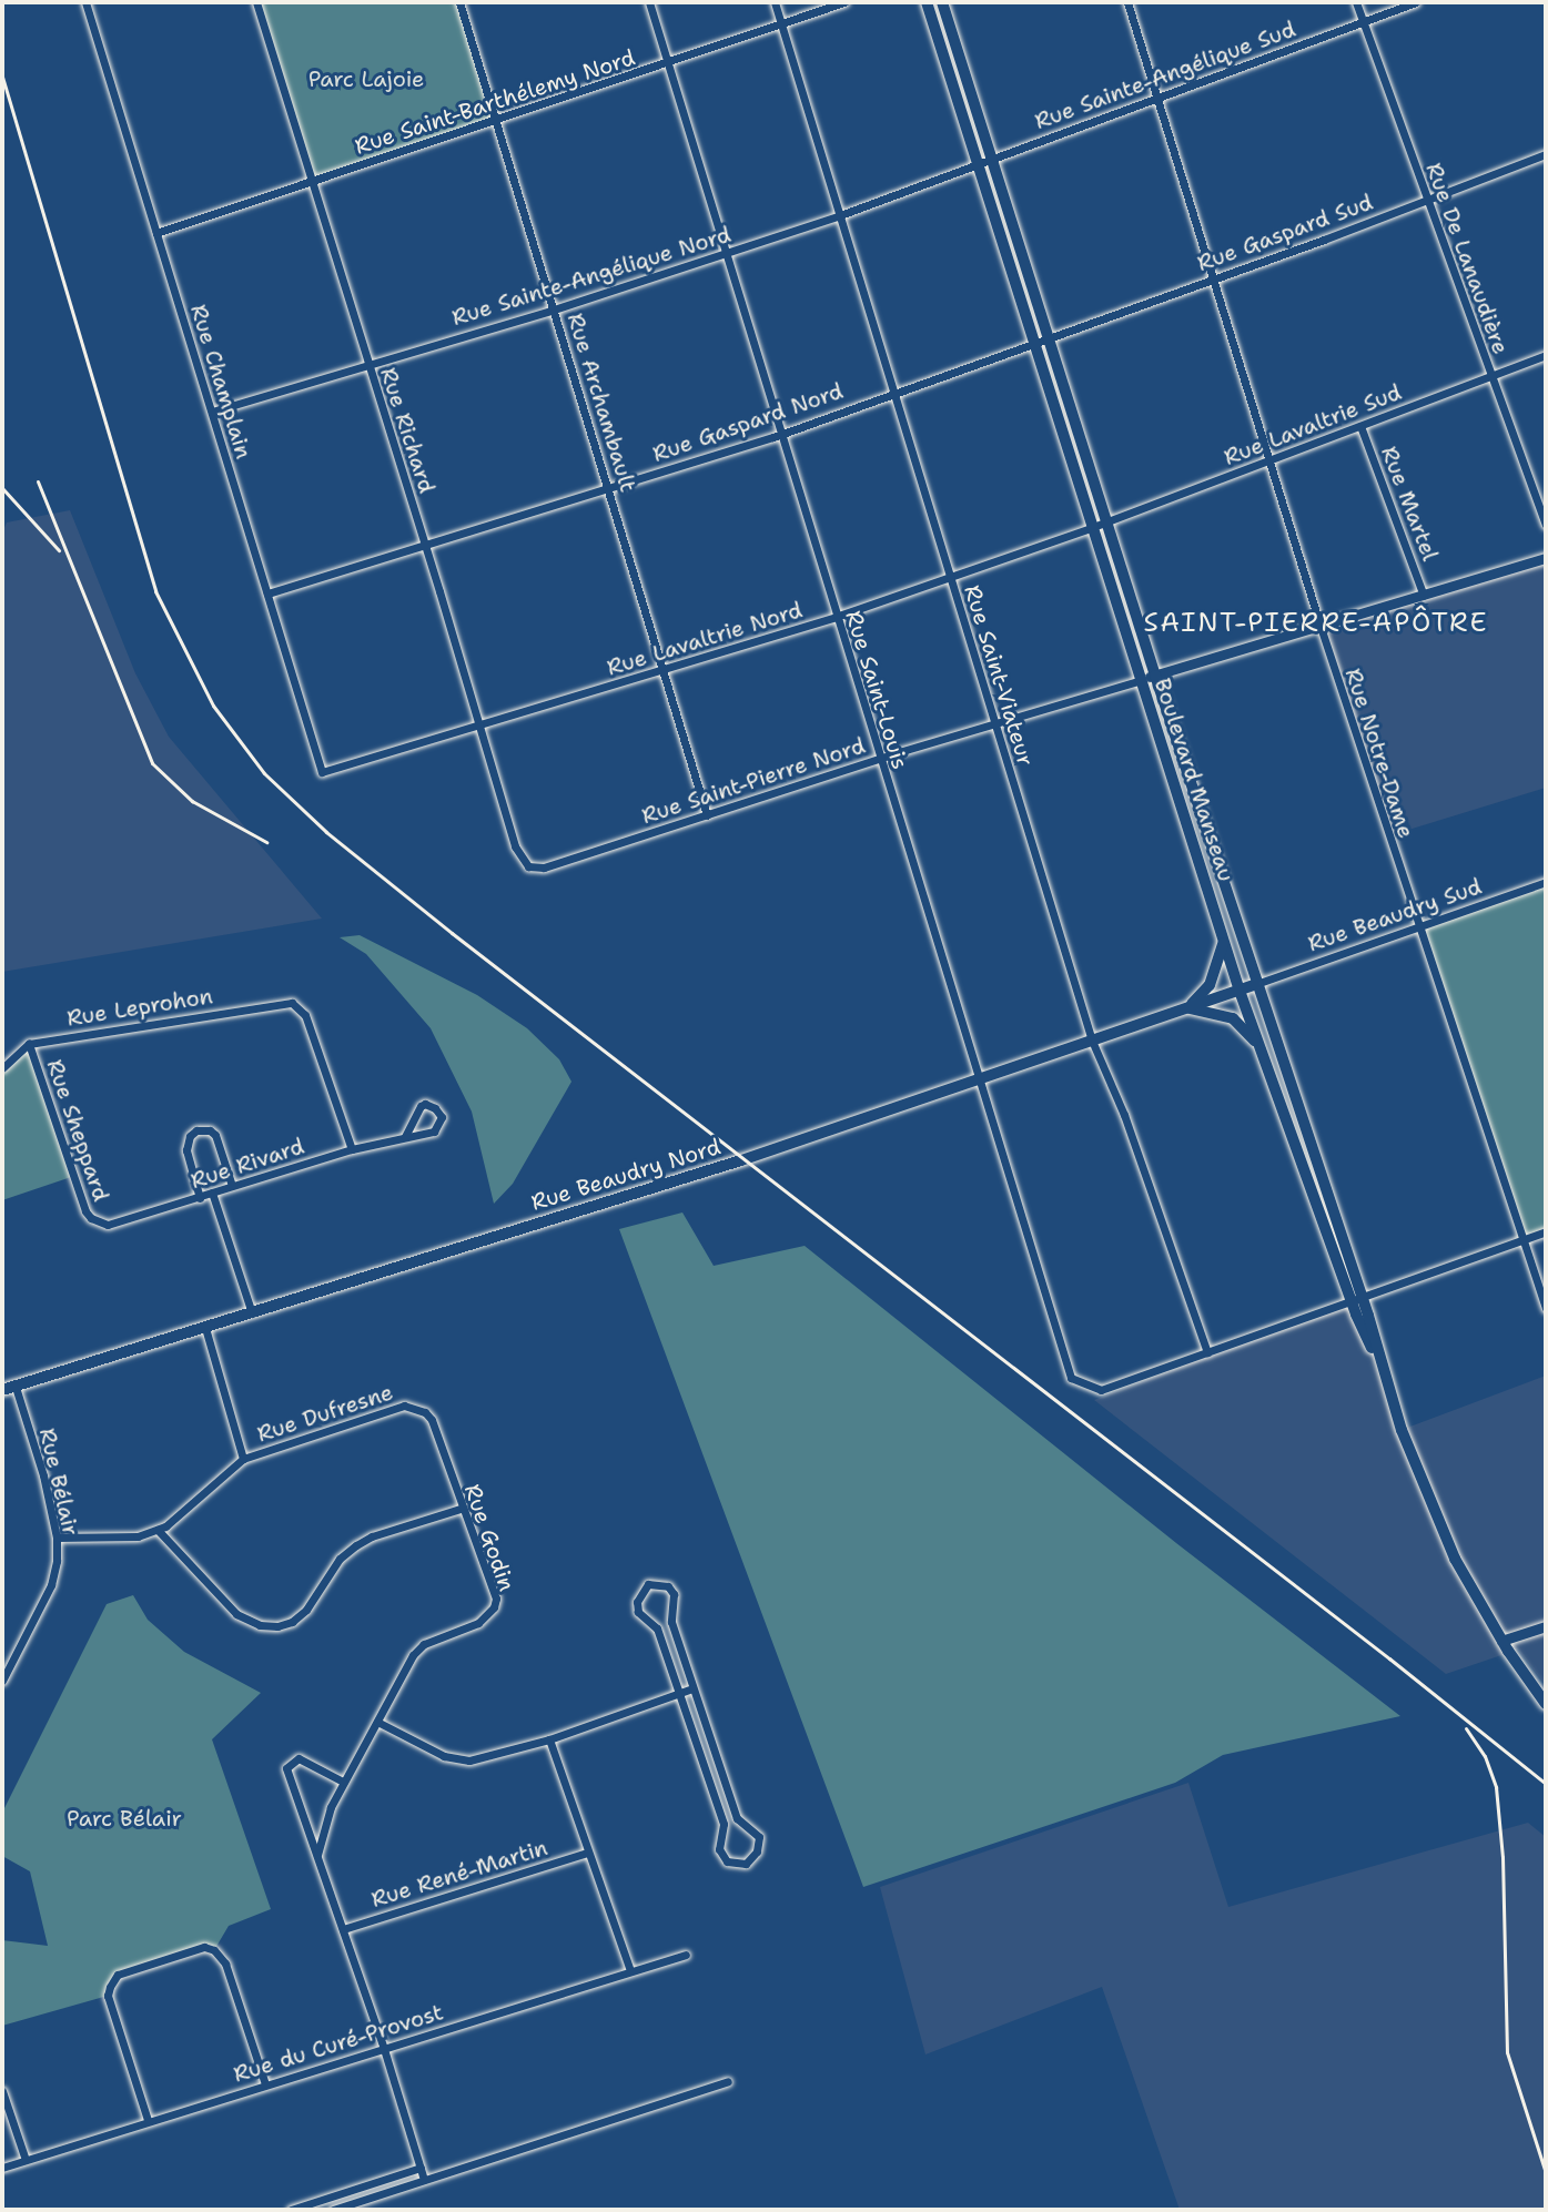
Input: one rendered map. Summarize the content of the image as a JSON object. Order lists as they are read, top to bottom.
{
  "streets": {
    "main road": ["Boulevard Manseau", "Rue Beaudry Nord"],
    "street": [
      "Rue Sainte-Angélique Sud",
      "Rue Saint-Barthélemy Nord",
      "Rue Gaspard Sud",
      "Rue De Lanaudière",
      "Rue Sainte-Angélique Nord",
      "Rue Champlain",
      "Rue Archambault",
      "Rue Gaspard Nord",
      "Rue Lavaltrie Sud",
      "Rue Richard",
      "Rue Martel",
      "Rue Lavaltrie Nord",
      "Rue Saint-Viateur",
      "Rue Saint-Louis",
      "Rue Notre-Dame",
      "Rue Saint-Pierre Nord",
      "Rue Beaudry Sud",
      "Rue Leprohon",
      "Rue Sheppard",
      "Rue Rivard",
      "Rue Dufresne",
      "Rue Bélair",
      "Rue Godin",
      "Rue René-Martin",
      "Rue du Curé-Provost"
    ]
  },
  "crossings": [
    ["Rue Sainte-Angélique Sud", "Rue De Lanaudière"],
    ["Rue Sainte-Angélique Sud", "Rue Sainte-Angélique Nord"],
    ["Rue Sainte-Angélique Sud", "Rue Notre-Dame"],
    ["Rue Sainte-Angélique Sud", "Boulevard Manseau"],
    ["Rue Saint-Barthélemy Nord", "Rue Champlain"],
    ["Rue Saint-Barthélemy Nord", "Rue Archambault"],
    ["Rue Saint-Barthélemy Nord", "Rue Richard"],
    ["Rue Saint-Barthélemy Nord", "Rue Saint-Viateur"],
    ["Rue Saint-Barthélemy Nord", "Rue Saint-Louis"],
    ["Rue Gaspard Sud", "Rue De Lanaudière"],
    ["Rue Gaspard Sud", "Rue Gaspard Nord"],
    ["Rue Gaspard Sud", "Rue Notre-Dame"],
    ["Rue Gaspard Sud", "Boulevard Manseau"],
    ["Rue De Lanaudière", "Rue Lavaltrie Sud"],
    ["Rue Sainte-Angélique Nord", "Rue Champlain"],
    ["Rue Sainte-Angélique Nord", "Rue Archambault"],
    ["Rue Sainte-Angélique Nord", "Rue Richard"],
    ["Rue Sainte-Angélique Nord", "Rue Saint-Viateur"],
    ["Rue Sainte-Angélique Nord", "Rue Saint-Louis"],
    ["Rue Sainte-Angélique Nord", "Boulevard Manseau"],
    ["Rue Champlain", "Rue Gaspard Nord"],
    ["Rue Champlain", "Rue Lavaltrie Nord"],
    ["Rue Archambault", "Rue Gaspard Nord"],
    ["Rue Archambault", "Rue Lavaltrie Nord"],
    ["Rue Archambault", "Rue Saint-Pierre Nord"],
    ["Rue Gaspard Nord", "Rue Richard"],
    ["Rue Gaspard Nord", "Rue Saint-Viateur"],
    ["Rue Gaspard Nord", "Rue Saint-Louis"],
    ["Rue Gaspard Nord", "Boulevard Manseau"],
    ["Rue Lavaltrie Sud", "Rue Martel"],
    ["Rue Lavaltrie Sud", "Rue Lavaltrie Nord"],
    ["Rue Lavaltrie Sud", "Rue Notre-Dame"],
    ["Rue Lavaltrie Sud", "Boulevard Manseau"],
    ["Rue Richard", "Rue Lavaltrie Nord"],
    ["Rue Richard", "Rue Saint-Pierre Nord"],
    ["Rue Lavaltrie Nord", "Rue Saint-Viateur"],
    ["Rue Lavaltrie Nord", "Rue Saint-Louis"],
    ["Rue Lavaltrie Nord", "Boulevard Manseau"],
    ["Rue Saint-Viateur", "Rue Saint-Louis"],
    ["Rue Saint-Viateur", "Rue Saint-Pierre Nord"],
    ["Rue Saint-Viateur", "Rue Beaudry Nord"],
    ["Rue Saint-Louis", "Rue Saint-Pierre Nord"],
    ["Rue Saint-Louis", "Rue Beaudry Nord"],
    ["Rue Notre-Dame", "Rue Beaudry Sud"],
    ["Boulevard Manseau", "Rue Saint-Pierre Nord"],
    ["Boulevard Manseau", "Rue Beaudry Sud"],
    ["Boulevard Manseau", "Rue Beaudry Nord"],
    ["Rue Beaudry Sud", "Rue Beaudry Nord"],
    ["Rue Leprohon", "Rue Sheppard"],
    ["Rue Leprohon", "Rue Rivard"],
    ["Rue Sheppard", "Rue Rivard"],
    ["Rue Beaudry Nord", "Rue Bélair"],
    ["Rue Dufresne", "Rue Bélair"],
    ["Rue Dufresne", "Rue Godin"]
  ],
  "districts": ["SAINT-PIERRE-APÔTRE"],
  "parks": ["Parc Lajoie", "Parc Bélair"]
}
